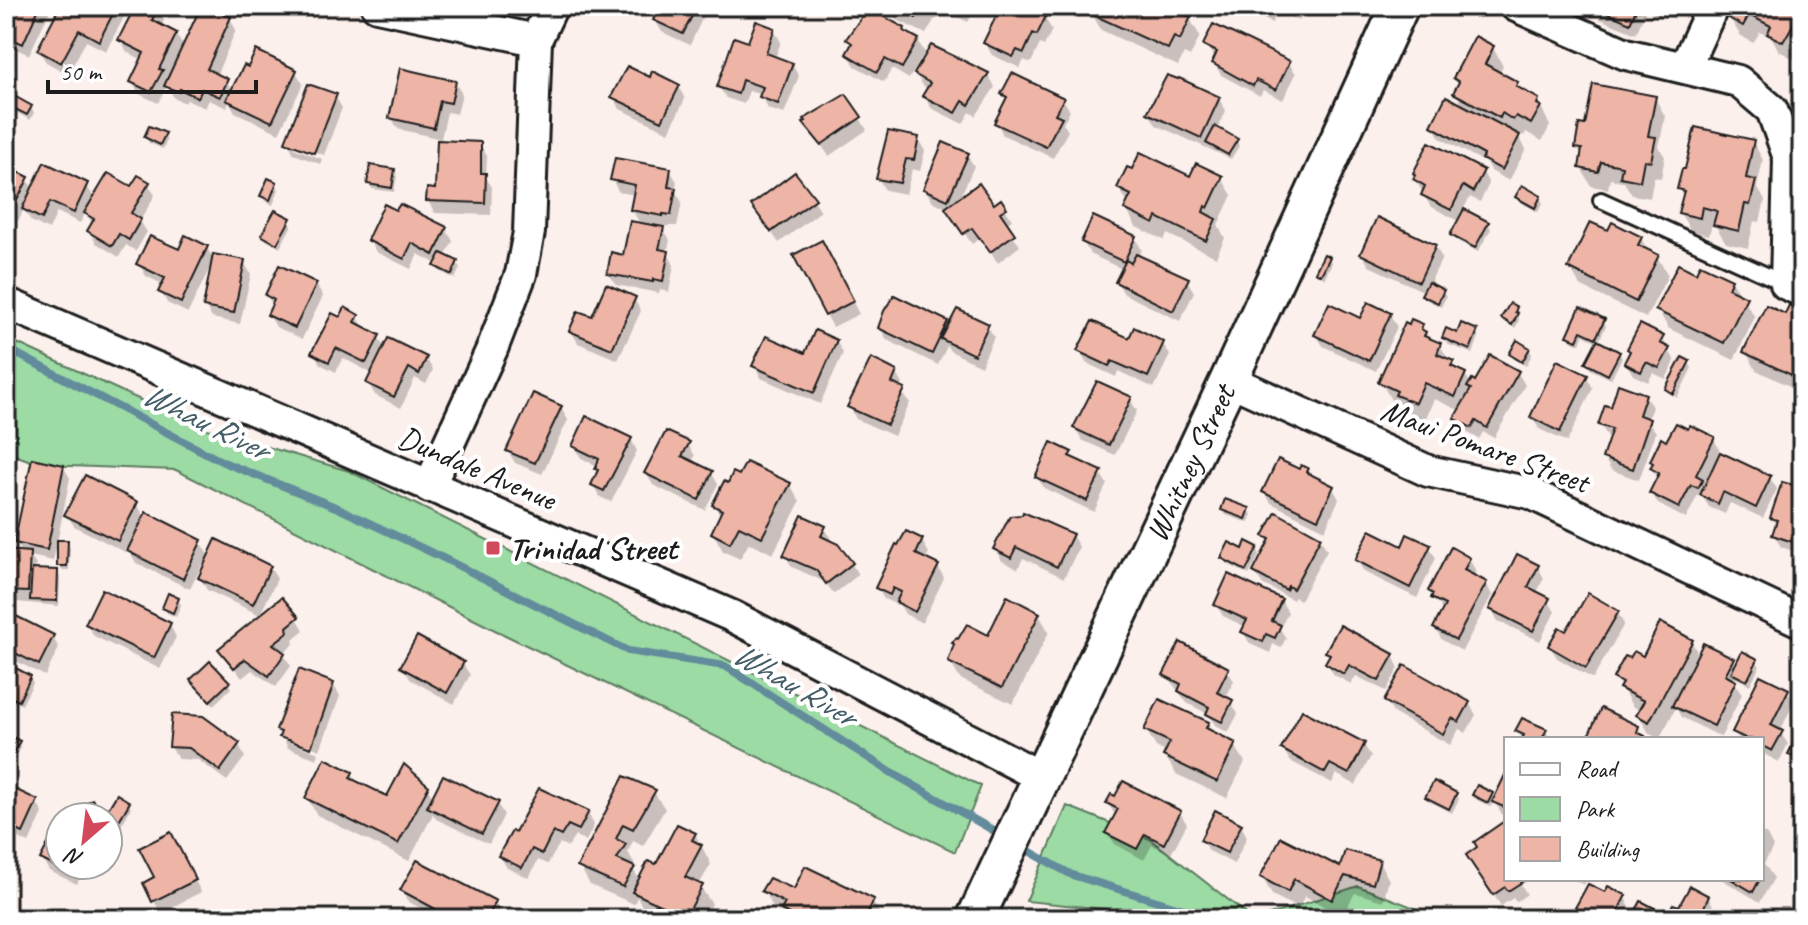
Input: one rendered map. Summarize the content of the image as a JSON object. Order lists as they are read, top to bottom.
{
  "streets": {
    "street": ["Maui Pomare Street", "Whitney Street", "Dundale Avenue"]
  },
  "crossings": [
    ["Maui Pomare Street", "Whitney Street"],
    ["Whitney Street", "Dundale Avenue"]
  ],
  "water": ["Whau River"],
  "places": {
    "transit": ["Trinidad Street"]
  },
  "legend": ["Road", "Park", "Building"],
  "scale_bar": "50 m",
  "north": "bottom left"
}
